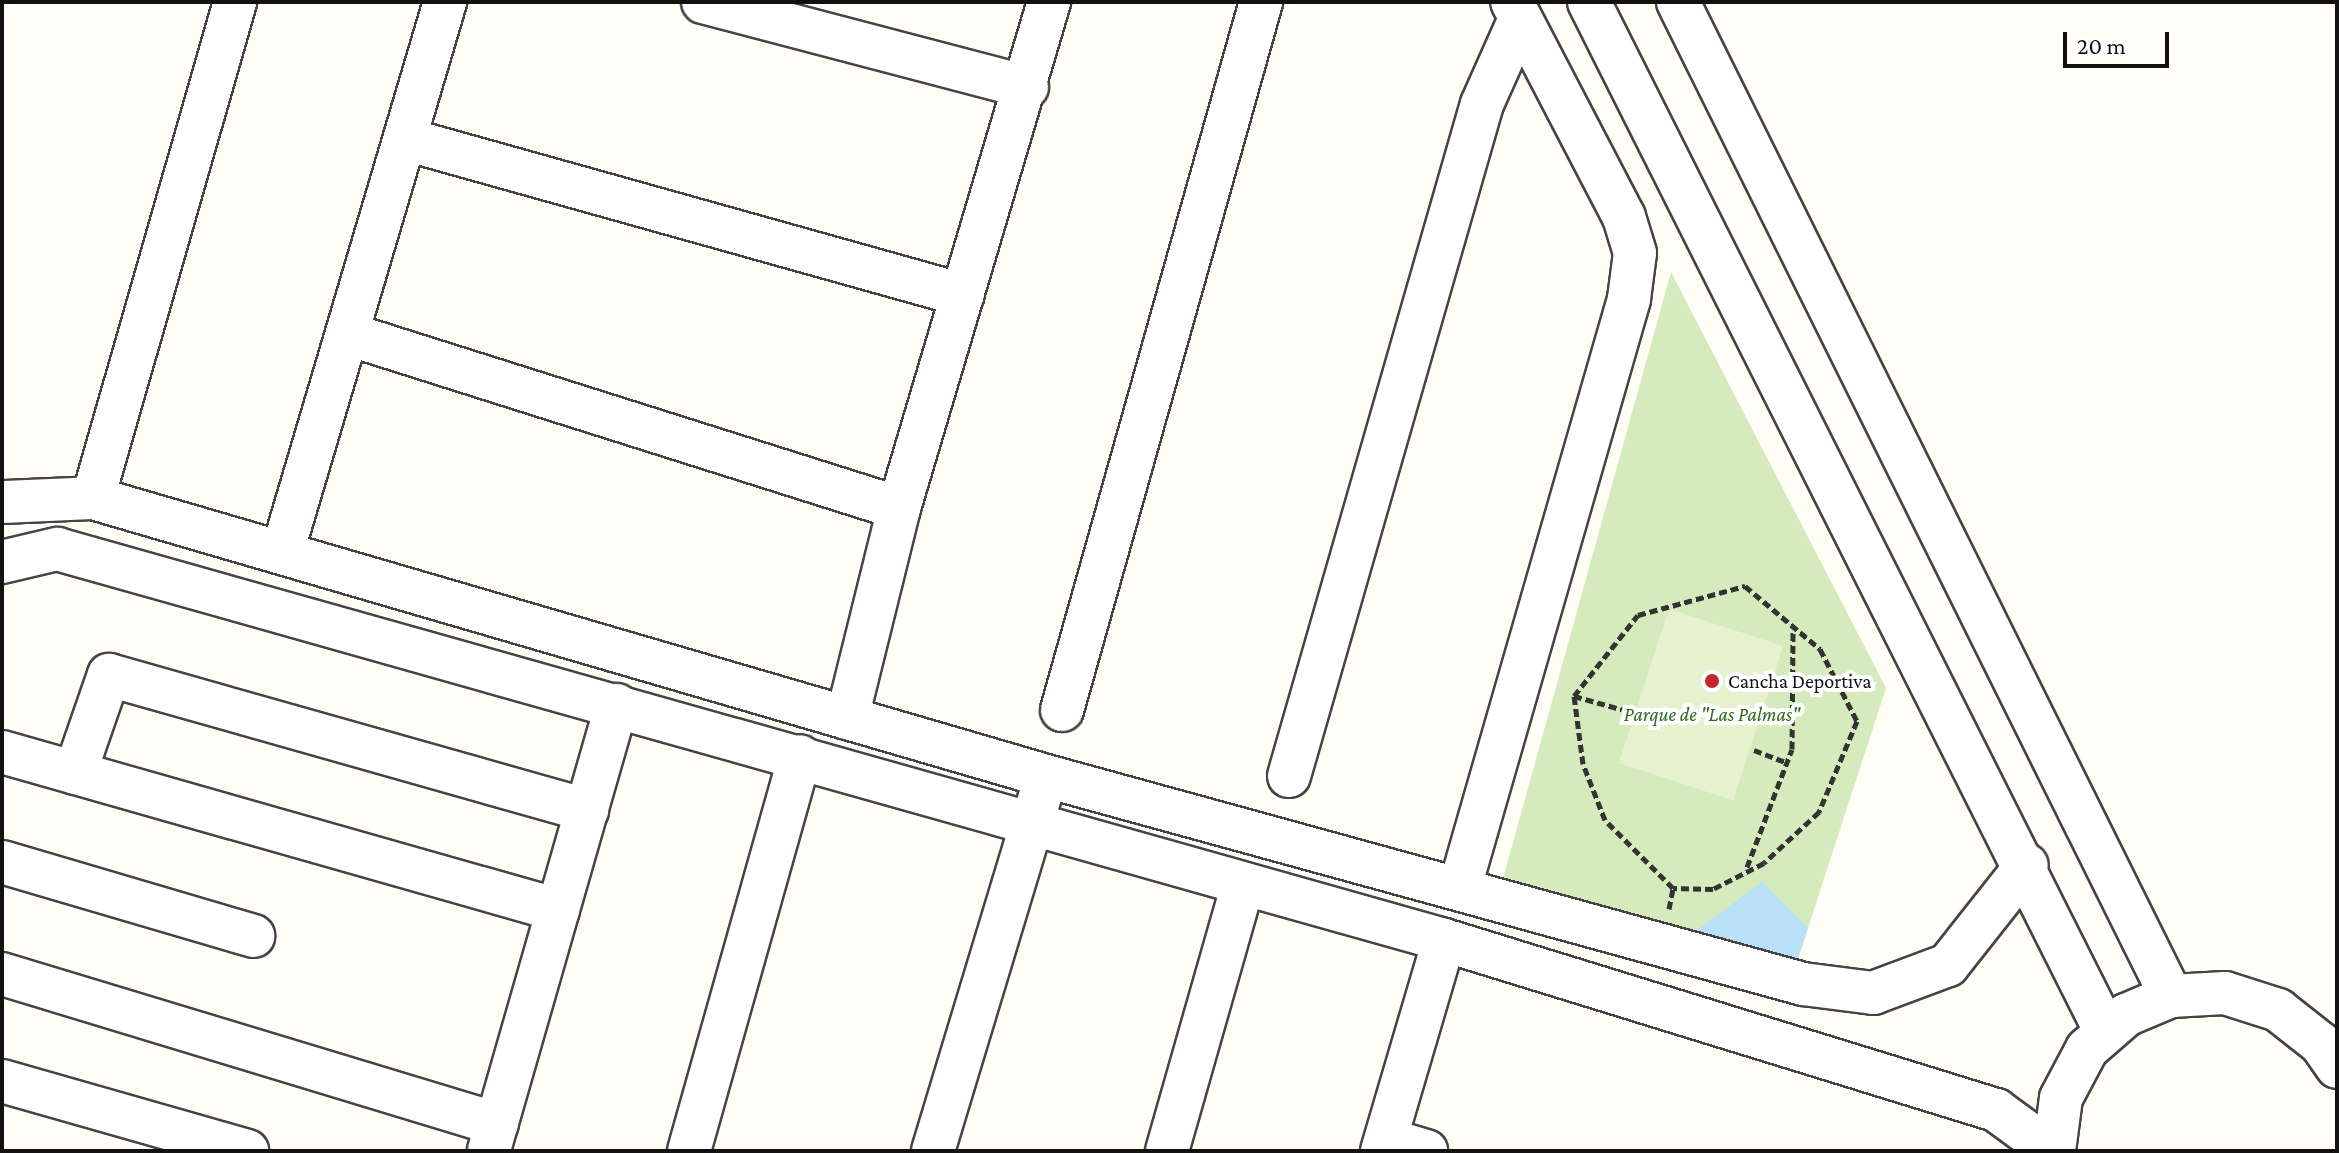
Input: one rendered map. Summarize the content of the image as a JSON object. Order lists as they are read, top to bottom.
{
  "parks": ["Parque de \"Las Palmas\""],
  "places": ["Cancha Deportiva"],
  "scale_bar": "20 m"
}
